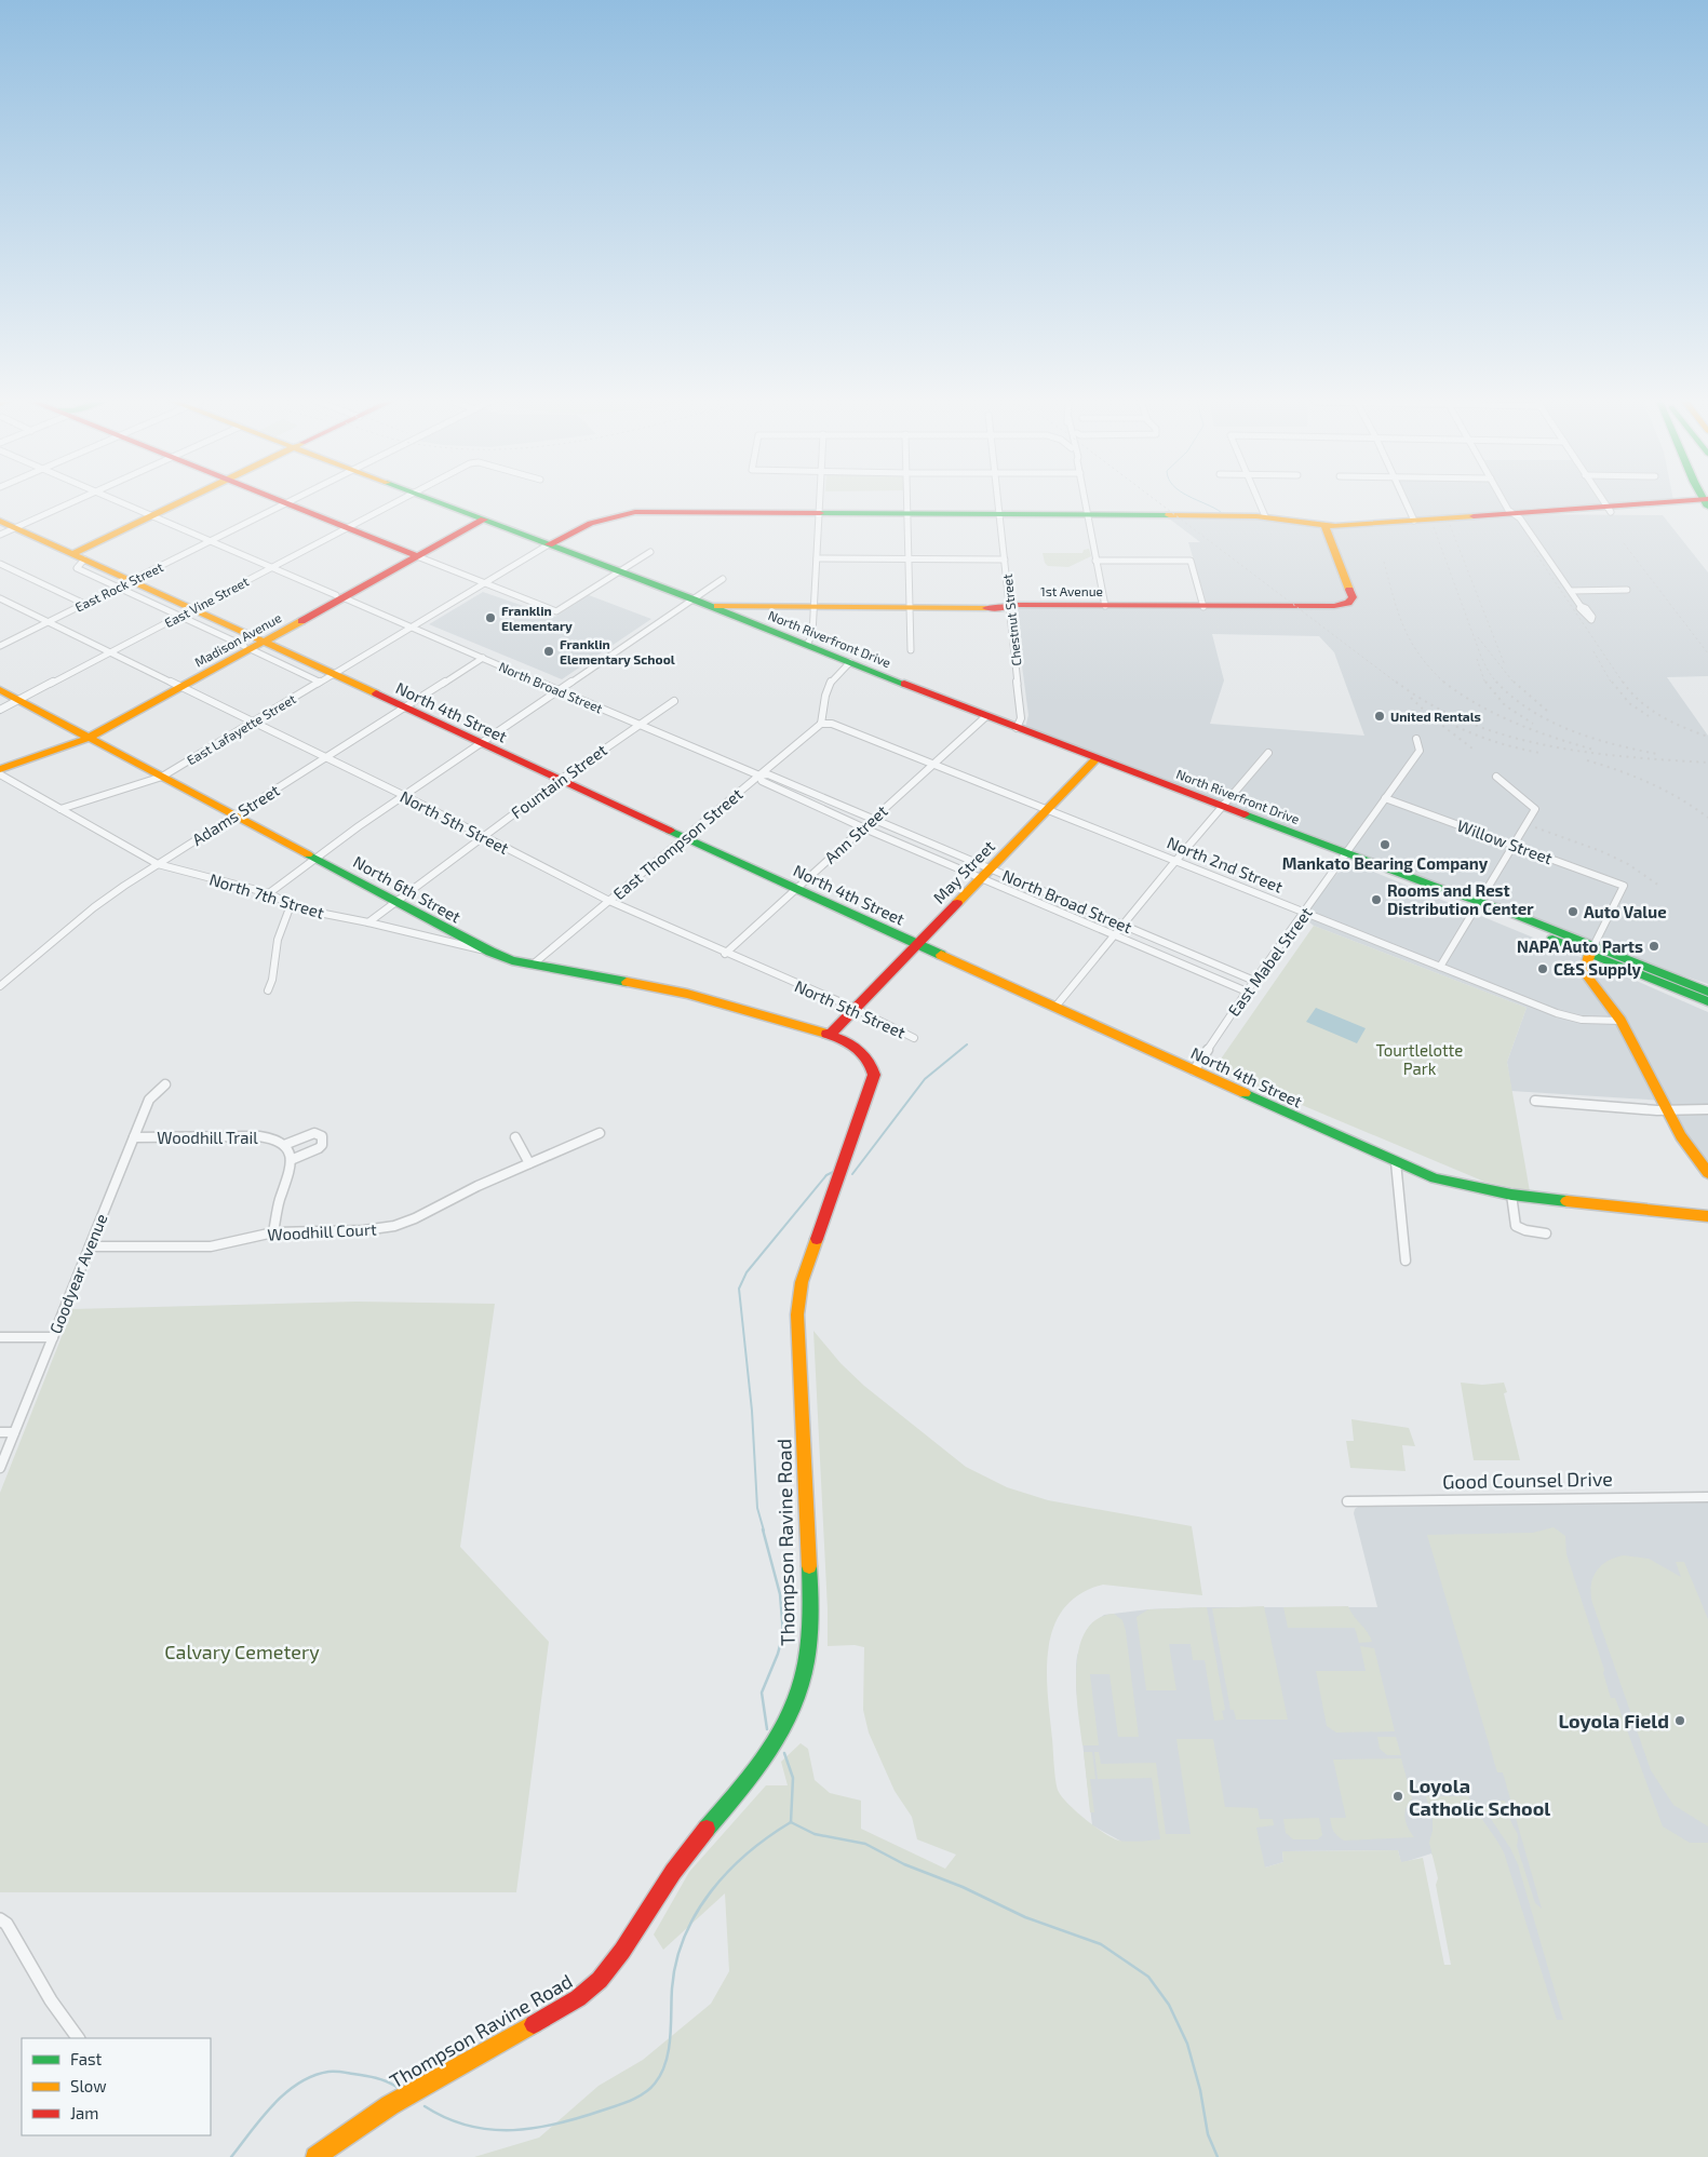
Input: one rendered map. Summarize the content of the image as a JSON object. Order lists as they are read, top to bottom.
{
  "streets": {
    "main road": [
      "1st Avenue",
      "North Riverfront Drive",
      "Madison Avenue",
      "North 4th Street",
      "May Street",
      "North 6th Street",
      "Thompson Ravine Road"
    ],
    "street": [
      "East Rock Street",
      "East Vine Street",
      "Chestnut Street",
      "North Broad Street",
      "East Lafayette Street",
      "Fountain Street",
      "Adams Street",
      "North 5th Street",
      "Ann Street",
      "Willow Street",
      "East Thompson Street",
      "North 2nd Street",
      "North 7th Street",
      "East Mabel Street",
      "Woodhill Trail",
      "Woodhill Court",
      "Goodyear Avenue",
      "Good Counsel Drive"
    ]
  },
  "crossings": [
    ["East Rock Street", "North Broad Street"],
    ["East Rock Street", "North 4th Street"],
    ["East Rock Street", "North 5th Street"],
    ["1st Avenue", "Chestnut Street"],
    ["1st Avenue", "North Riverfront Drive"],
    ["East Vine Street", "North Broad Street"],
    ["East Vine Street", "North 4th Street"],
    ["East Vine Street", "North 5th Street"],
    ["East Vine Street", "North 6th Street"],
    ["Chestnut Street", "North Riverfront Drive"],
    ["North Riverfront Drive", "Madison Avenue"],
    ["North Riverfront Drive", "East Lafayette Street"],
    ["North Riverfront Drive", "Ann Street"],
    ["North Riverfront Drive", "Willow Street"],
    ["North Riverfront Drive", "May Street"],
    ["North Riverfront Drive", "East Mabel Street"],
    ["Madison Avenue", "North Broad Street"],
    ["Madison Avenue", "North 4th Street"],
    ["Madison Avenue", "North 5th Street"],
    ["Madison Avenue", "North 6th Street"],
    ["North Broad Street", "East Lafayette Street"],
    ["North Broad Street", "Fountain Street"],
    ["North Broad Street", "Adams Street"],
    ["North Broad Street", "Ann Street"],
    ["North Broad Street", "East Thompson Street"],
    ["North Broad Street", "May Street"],
    ["North Broad Street", "East Mabel Street"],
    ["North 4th Street", "East Lafayette Street"],
    ["North 4th Street", "Fountain Street"],
    ["North 4th Street", "Adams Street"],
    ["North 4th Street", "Ann Street"],
    ["North 4th Street", "East Thompson Street"],
    ["North 4th Street", "May Street"],
    ["North 4th Street", "East Mabel Street"],
    ["East Lafayette Street", "North 5th Street"],
    ["East Lafayette Street", "North 6th Street"],
    ["East Lafayette Street", "North 7th Street"],
    ["Fountain Street", "North 5th Street"],
    ["Fountain Street", "North 6th Street"],
    ["Fountain Street", "North 7th Street"],
    ["Adams Street", "North 5th Street"],
    ["Adams Street", "North 6th Street"],
    ["Adams Street", "North 7th Street"],
    ["North 5th Street", "Ann Street"],
    ["North 5th Street", "East Thompson Street"],
    ["North 5th Street", "May Street"],
    ["Ann Street", "North 2nd Street"],
    ["Willow Street", "East Mabel Street"],
    ["East Thompson Street", "North 2nd Street"],
    ["East Thompson Street", "North 6th Street"],
    ["North 2nd Street", "May Street"],
    ["North 2nd Street", "East Mabel Street"],
    ["North 6th Street", "North 7th Street"],
    ["North 6th Street", "Thompson Ravine Road"],
    ["Woodhill Trail", "Goodyear Avenue"],
    ["Woodhill Court", "Goodyear Avenue"]
  ],
  "parks": ["Tourtlelotte Park", "Calvary Cemetery"],
  "places": [
    "Franklin Elementary",
    "Franklin Elementary School",
    "United Rentals",
    "Mankato Bearing Company",
    "Rooms and Rest Distribution Center",
    "Auto Value",
    "NAPA Auto Parts",
    "C&S Supply",
    "Loyola Field",
    "Loyola Catholic School"
  ],
  "legend": ["Fast", "Slow", "Jam"]
}
